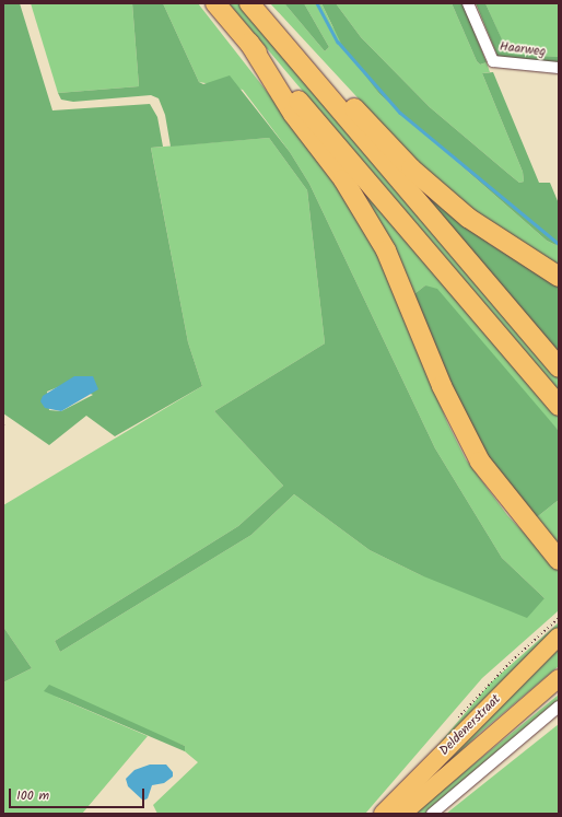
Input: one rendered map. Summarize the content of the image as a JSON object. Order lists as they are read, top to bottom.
{
  "streets": {
    "main road": ["Deldenerstraat"],
    "street": ["Haarweg"]
  },
  "scale_bar": "100 m"
}
